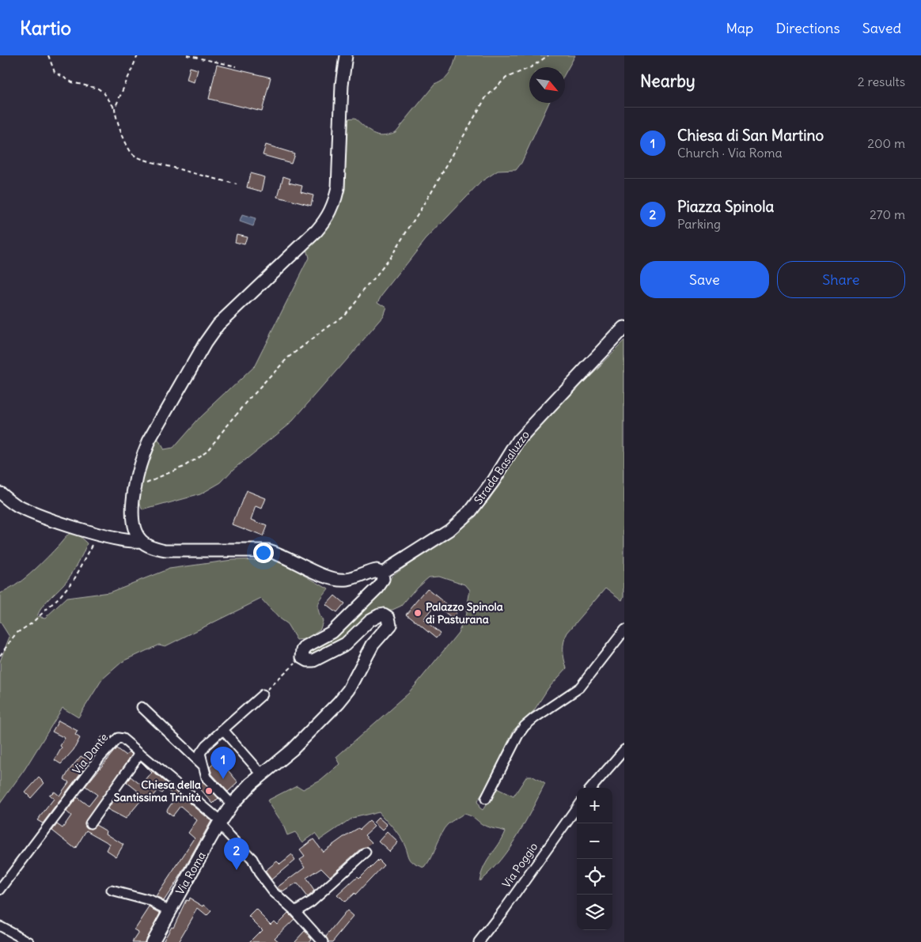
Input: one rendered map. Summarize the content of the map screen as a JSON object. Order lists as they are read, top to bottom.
{
  "streets": {
    "main road": ["Strada Basaluzzo", "Via Roma"],
    "street": ["Via Dante", "Via Poggio"]
  },
  "crossings": [
    ["Via Dante", "Via Roma"]
  ],
  "places": ["Palazzo Spinola di Pasturana", "Chiesa della Santissima Trinità"],
  "north": "bottom right",
  "page": {
    "header": "Kartio",
    "nav": ["Map", "Directions", "Saved"],
    "heading": ["Nearby", "2 results"],
    "list": [
      {
        "mark": "1",
        "name": "Chiesa di San Martino",
        "note": "Church · Via Roma",
        "value": "200 m"
      },
      {
        "mark": "2",
        "name": "Piazza Spinola",
        "note": "Parking",
        "value": "270 m"
      }
    ],
    "buttons": ["Save", "Share"],
    "pins": ["1", "2"],
    "map_buttons": ["+", "−"]
  }
}
